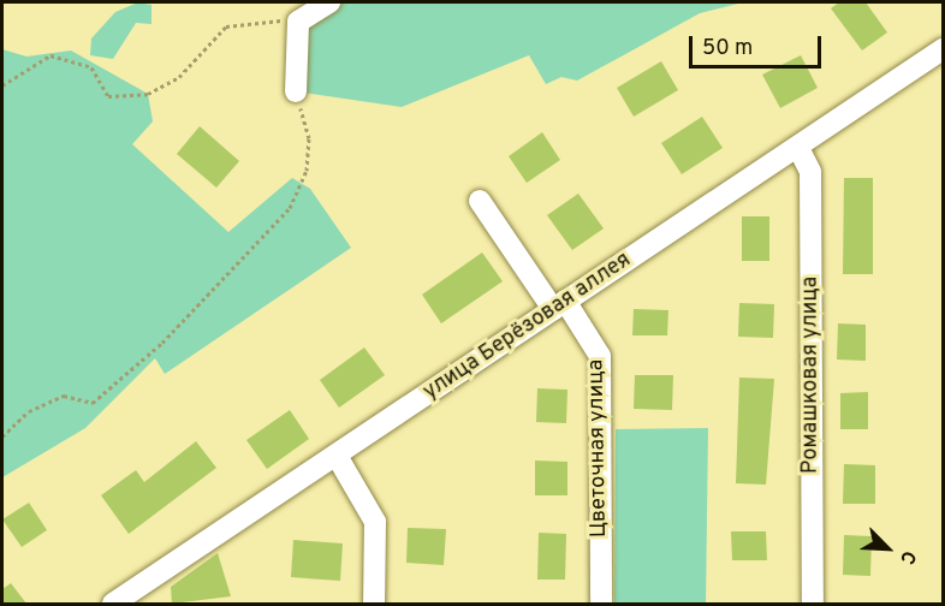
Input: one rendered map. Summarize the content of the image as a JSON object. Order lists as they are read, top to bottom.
{
  "streets": {
    "street": ["улица Берёзовая аллея", "Ромашковая улица", "Цветочная улица"]
  },
  "crossings": [
    ["улица Берёзовая аллея", "Ромашковая улица"],
    ["улица Берёзовая аллея", "Цветочная улица"]
  ],
  "scale_bar": "50 m",
  "north": "bottom right"
}
